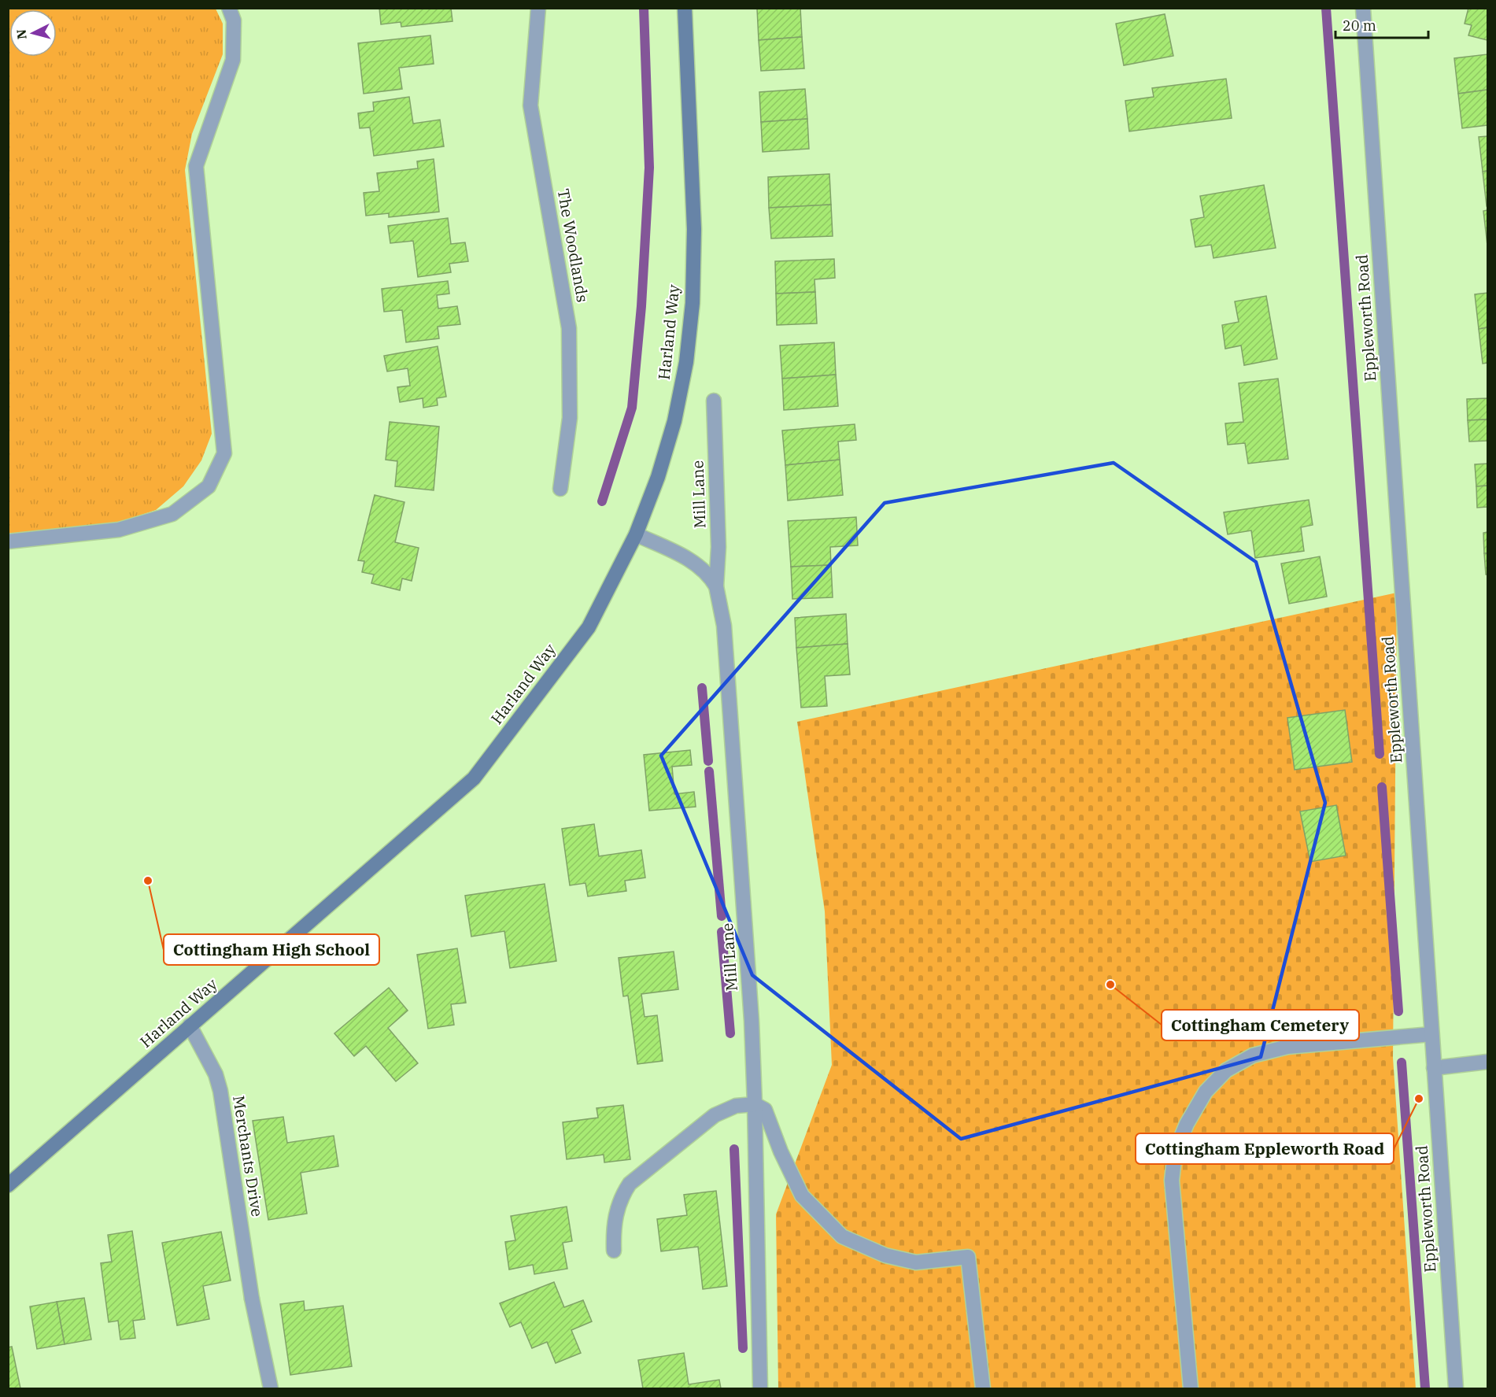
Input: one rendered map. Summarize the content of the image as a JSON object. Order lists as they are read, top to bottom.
{
  "streets": {
    "main road": ["Harland Way"],
    "street": [
      "The Woodlands",
      "Eppleworth Road",
      "Mill Lane",
      "Merchants Drive"
    ]
  },
  "crossings": [
    ["Harland Way", "Mill Lane"],
    ["Harland Way", "Merchants Drive"]
  ],
  "places": ["Cottingham High School", "Cottingham Cemetery", "Cottingham Eppleworth Road"],
  "scale_bar": "20 m",
  "north": "left"
}
